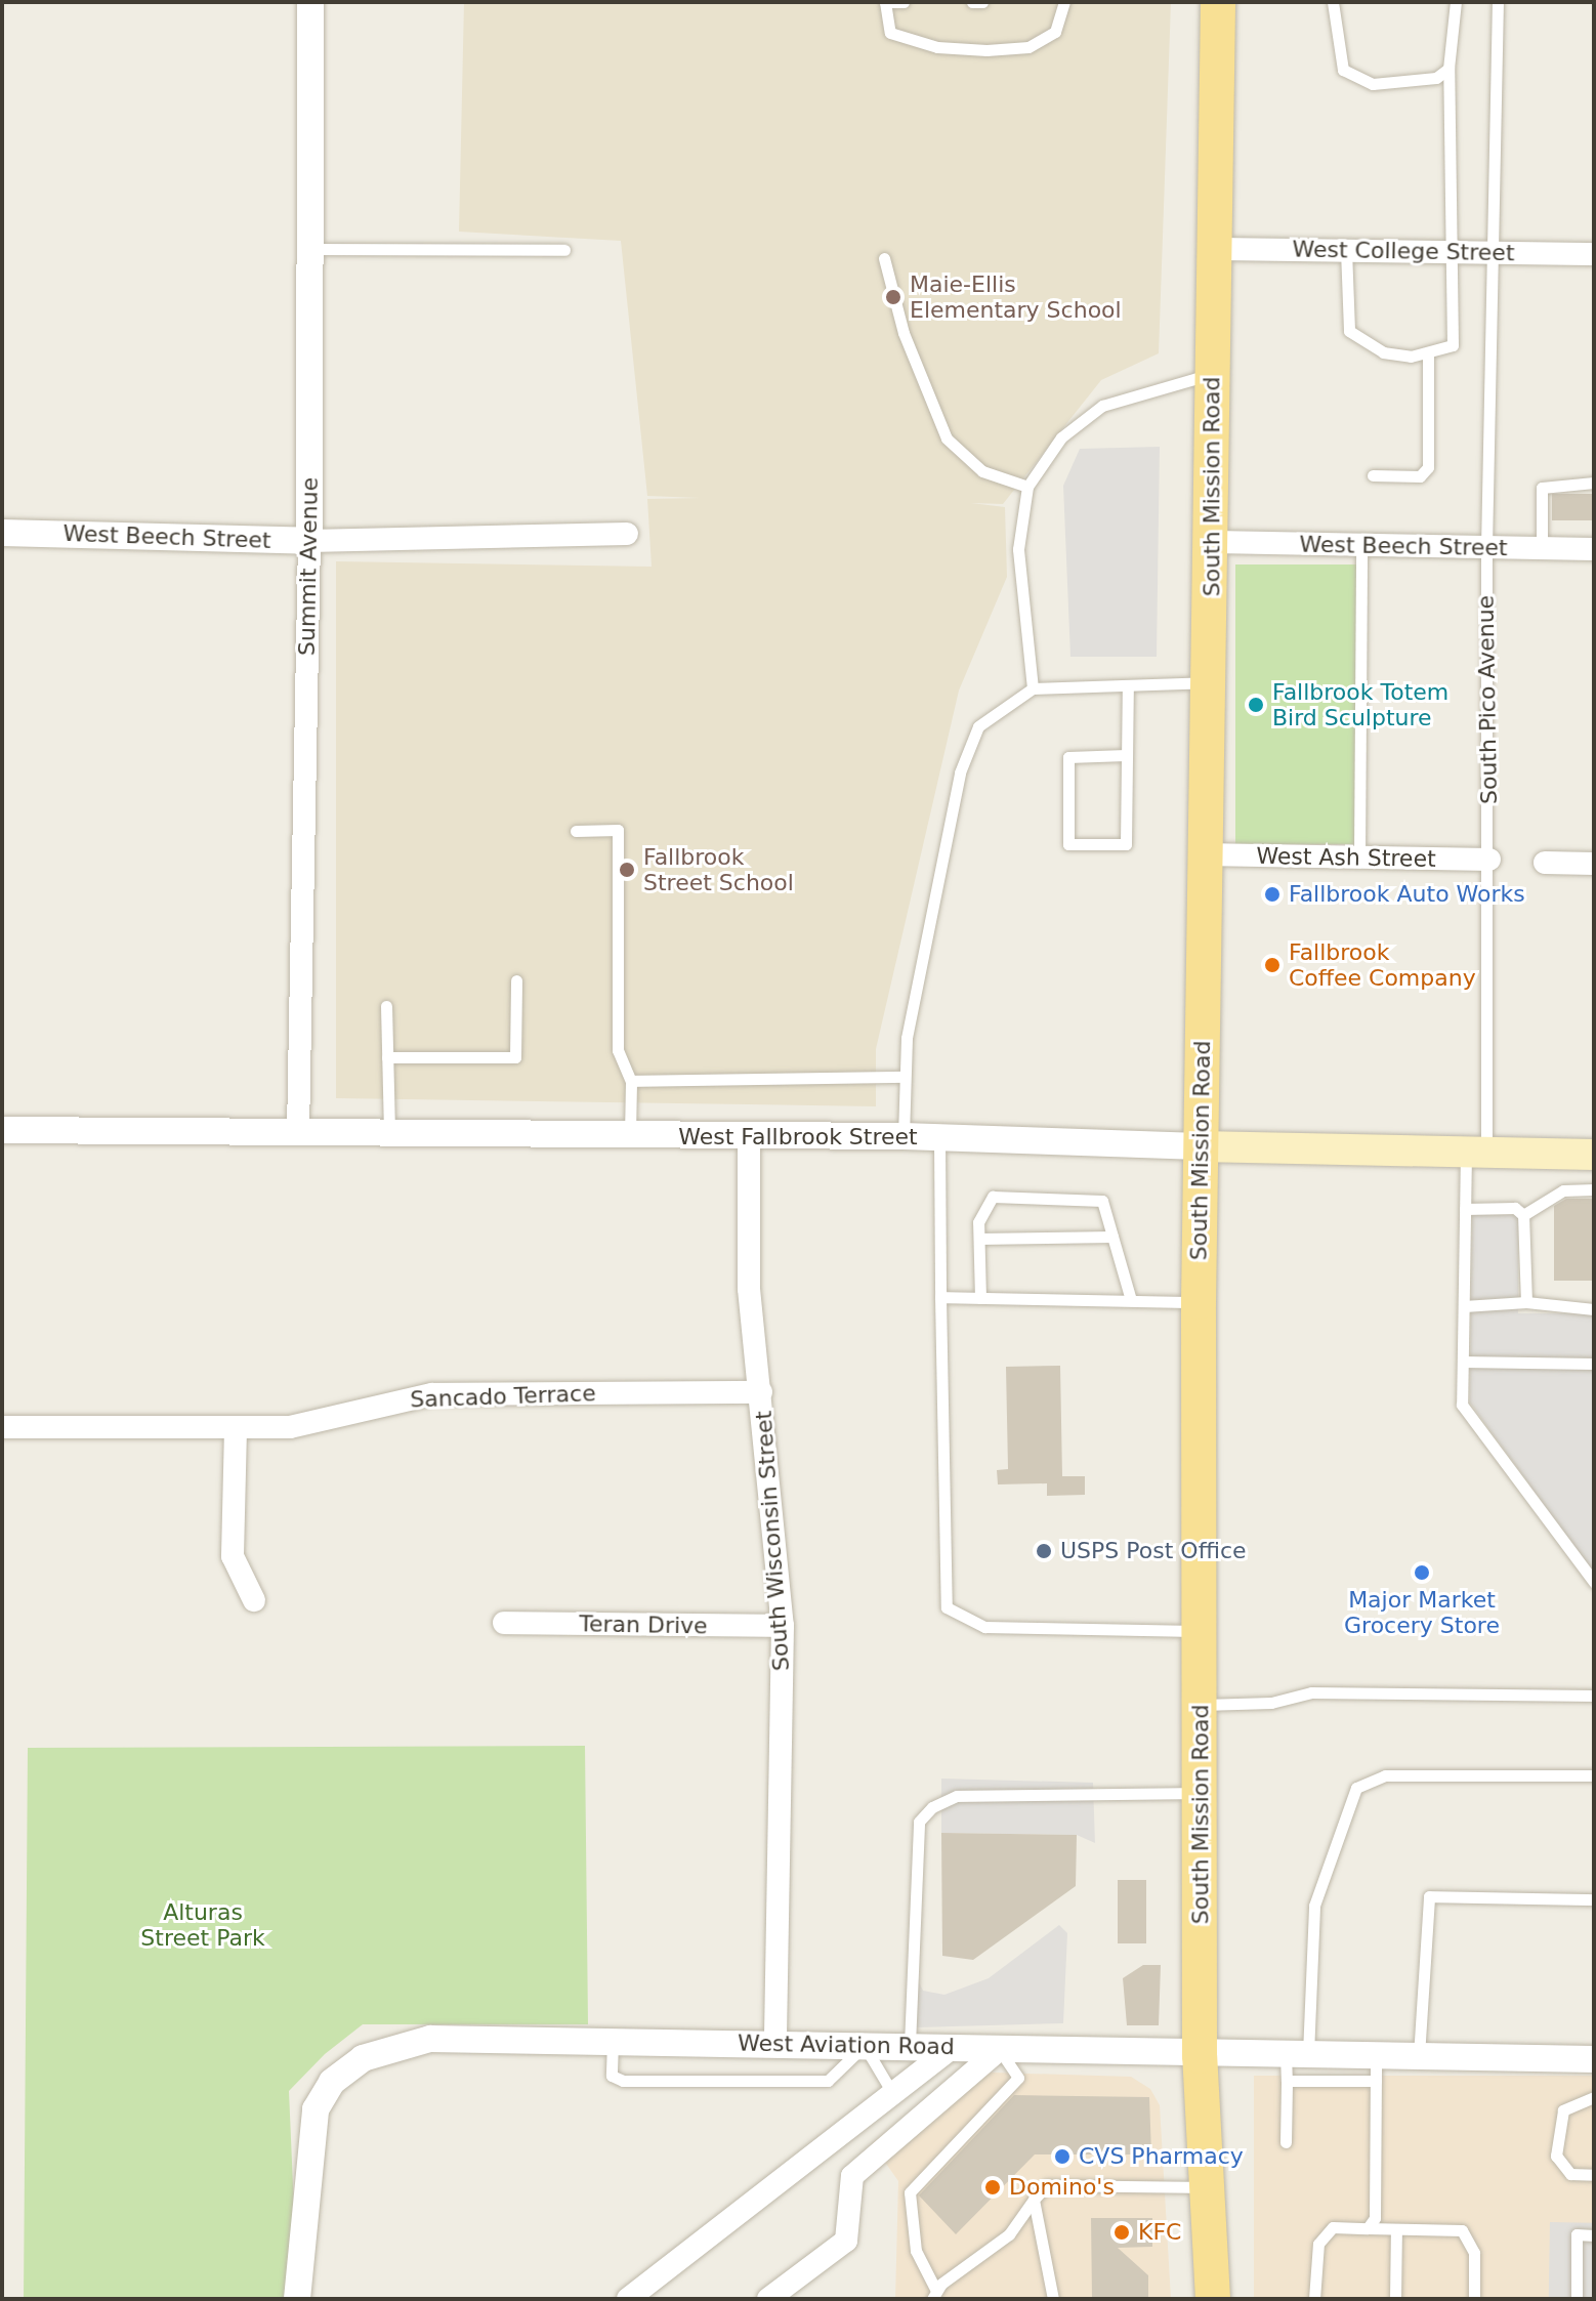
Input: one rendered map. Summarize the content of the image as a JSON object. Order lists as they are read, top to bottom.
{
  "streets": {
    "main road": ["South Mission Road", "West Fallbrook Street"],
    "street": [
      "West College Street",
      "West Beech Street",
      "Summit Avenue",
      "West Ash Street",
      "Sancado Terrace",
      "South Wisconsin Street",
      "Teran Drive",
      "West Aviation Road"
    ],
    "lane": ["South Pico Avenue"]
  },
  "crossings": [
    ["West College Street", "South Mission Road"],
    ["West College Street", "South Pico Avenue"],
    ["South Mission Road", "West Beech Street"],
    ["South Mission Road", "West Ash Street"],
    ["South Mission Road", "West Fallbrook Street"],
    ["South Mission Road", "West Aviation Road"],
    ["West Beech Street", "Summit Avenue"],
    ["West Beech Street", "South Pico Avenue"],
    ["Summit Avenue", "West Fallbrook Street"],
    ["South Pico Avenue", "West Ash Street"],
    ["South Pico Avenue", "West Fallbrook Street"],
    ["West Fallbrook Street", "South Wisconsin Street"],
    ["Sancado Terrace", "South Wisconsin Street"],
    ["South Wisconsin Street", "Teran Drive"],
    ["South Wisconsin Street", "West Aviation Road"]
  ],
  "parks": ["Alturas Street Park"],
  "places": [
    "Maie-Ellis Elementary School",
    "Fallbrook Totem Bird Sculpture",
    "Fallbrook Street School",
    "Fallbrook Auto Works",
    "Fallbrook Coffee Company",
    "USPS Post Office",
    "Major Market Grocery Store",
    "CVS Pharmacy",
    "Domino's",
    "KFC"
  ]
}
